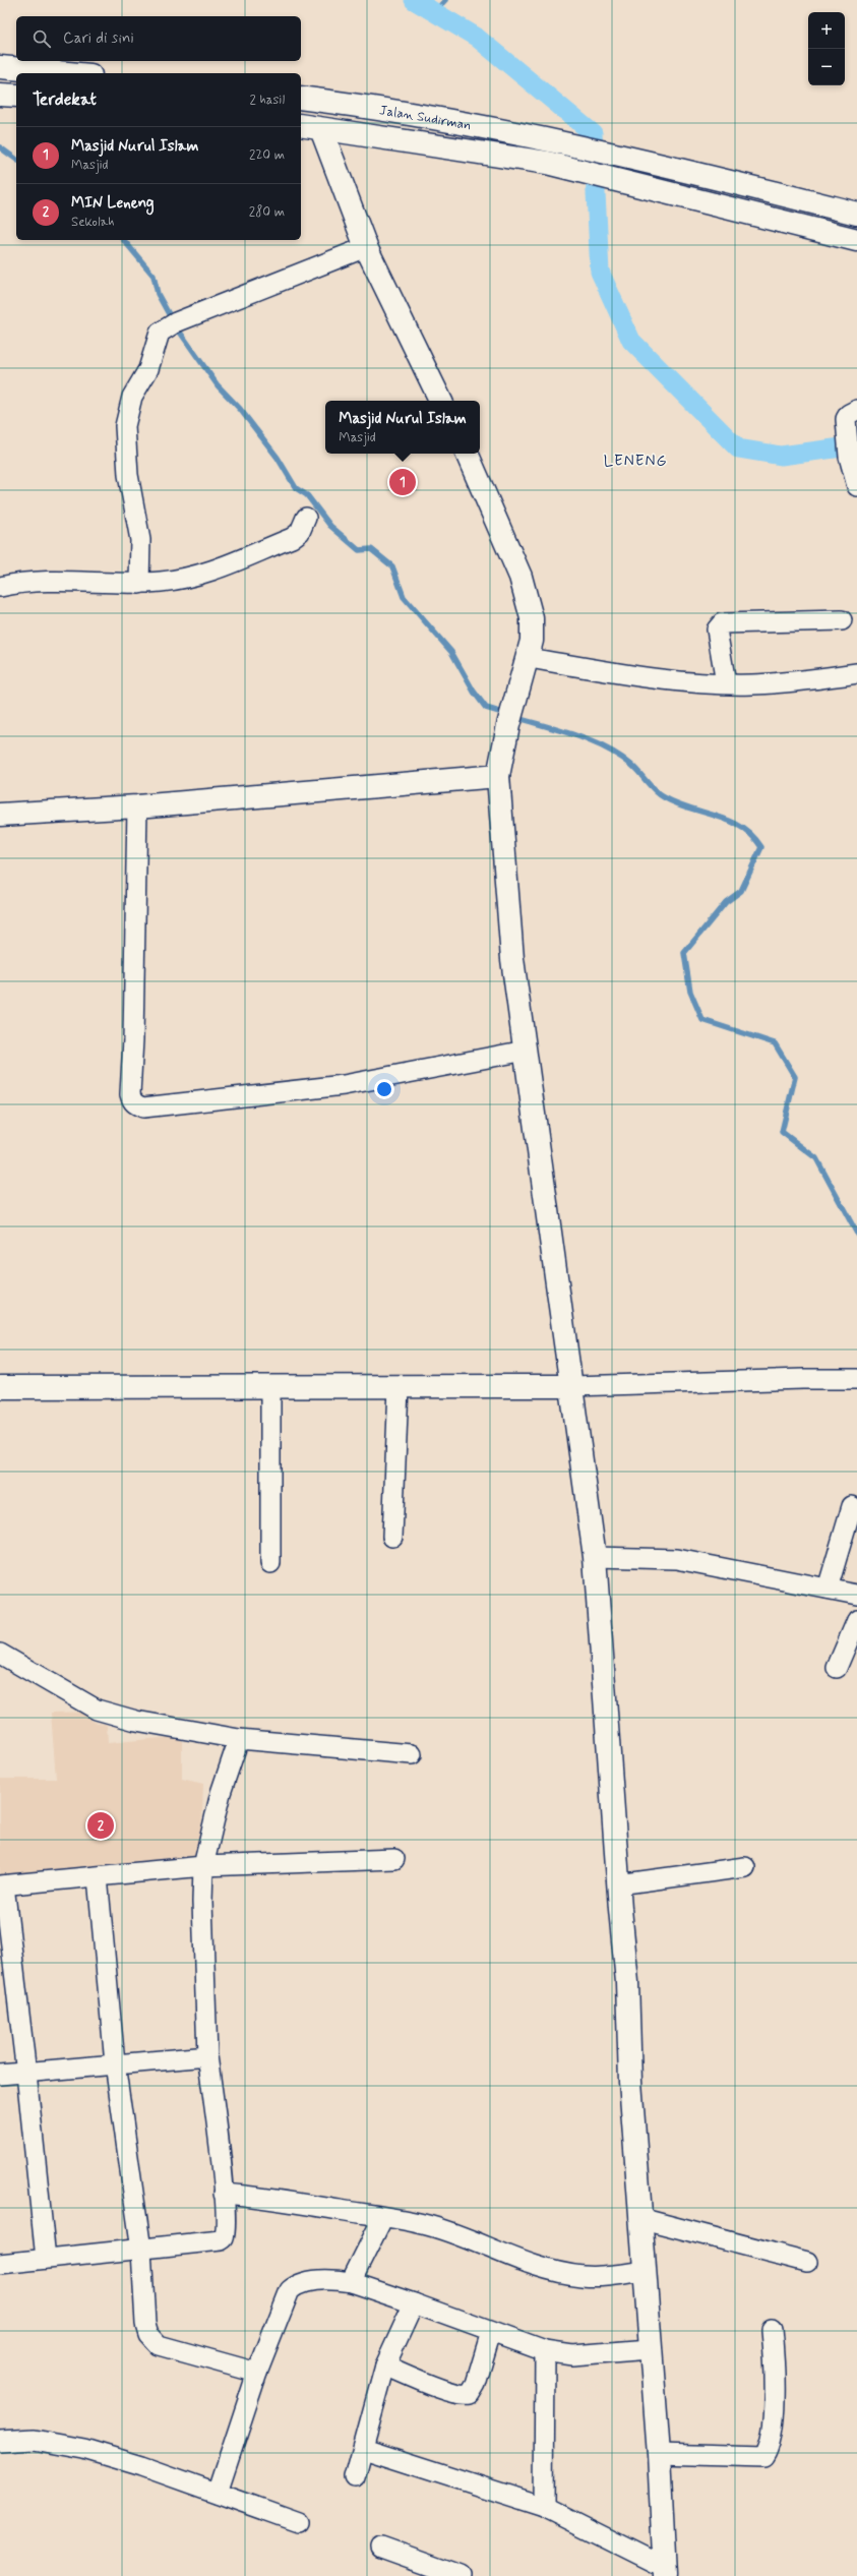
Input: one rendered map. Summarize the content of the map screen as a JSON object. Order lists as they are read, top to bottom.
{
  "streets": {
    "street": ["Jalan Sudirman"]
  },
  "districts": ["LENENG"],
  "page": {
    "map_buttons": ["+", "−"],
    "search": "Cari di sini",
    "heading": ["Terdekat", "2 hasil"],
    "list": [
      {
        "mark": "1",
        "name": "Masjid Nurul Islam",
        "note": "Masjid",
        "value": "220 m"
      },
      {
        "mark": "2",
        "name": "MIN Leneng",
        "note": "Sekolah",
        "value": "280 m"
      }
    ],
    "popup": ["Masjid Nurul Islam", "Masjid"],
    "pins": ["1", "2"]
  }
}
